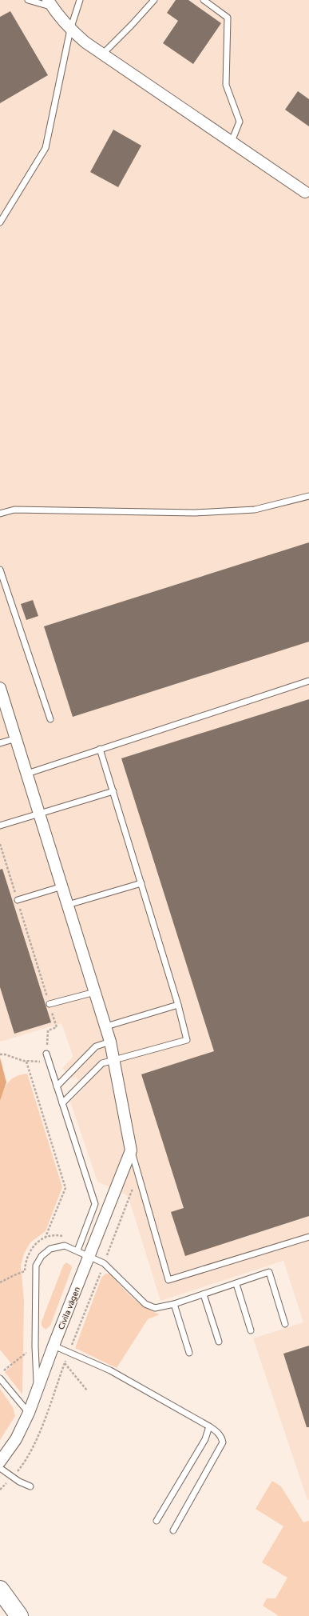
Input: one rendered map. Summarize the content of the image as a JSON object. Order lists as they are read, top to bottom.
{
  "streets": {
    "street": ["Civila vägen"]
  }
}
